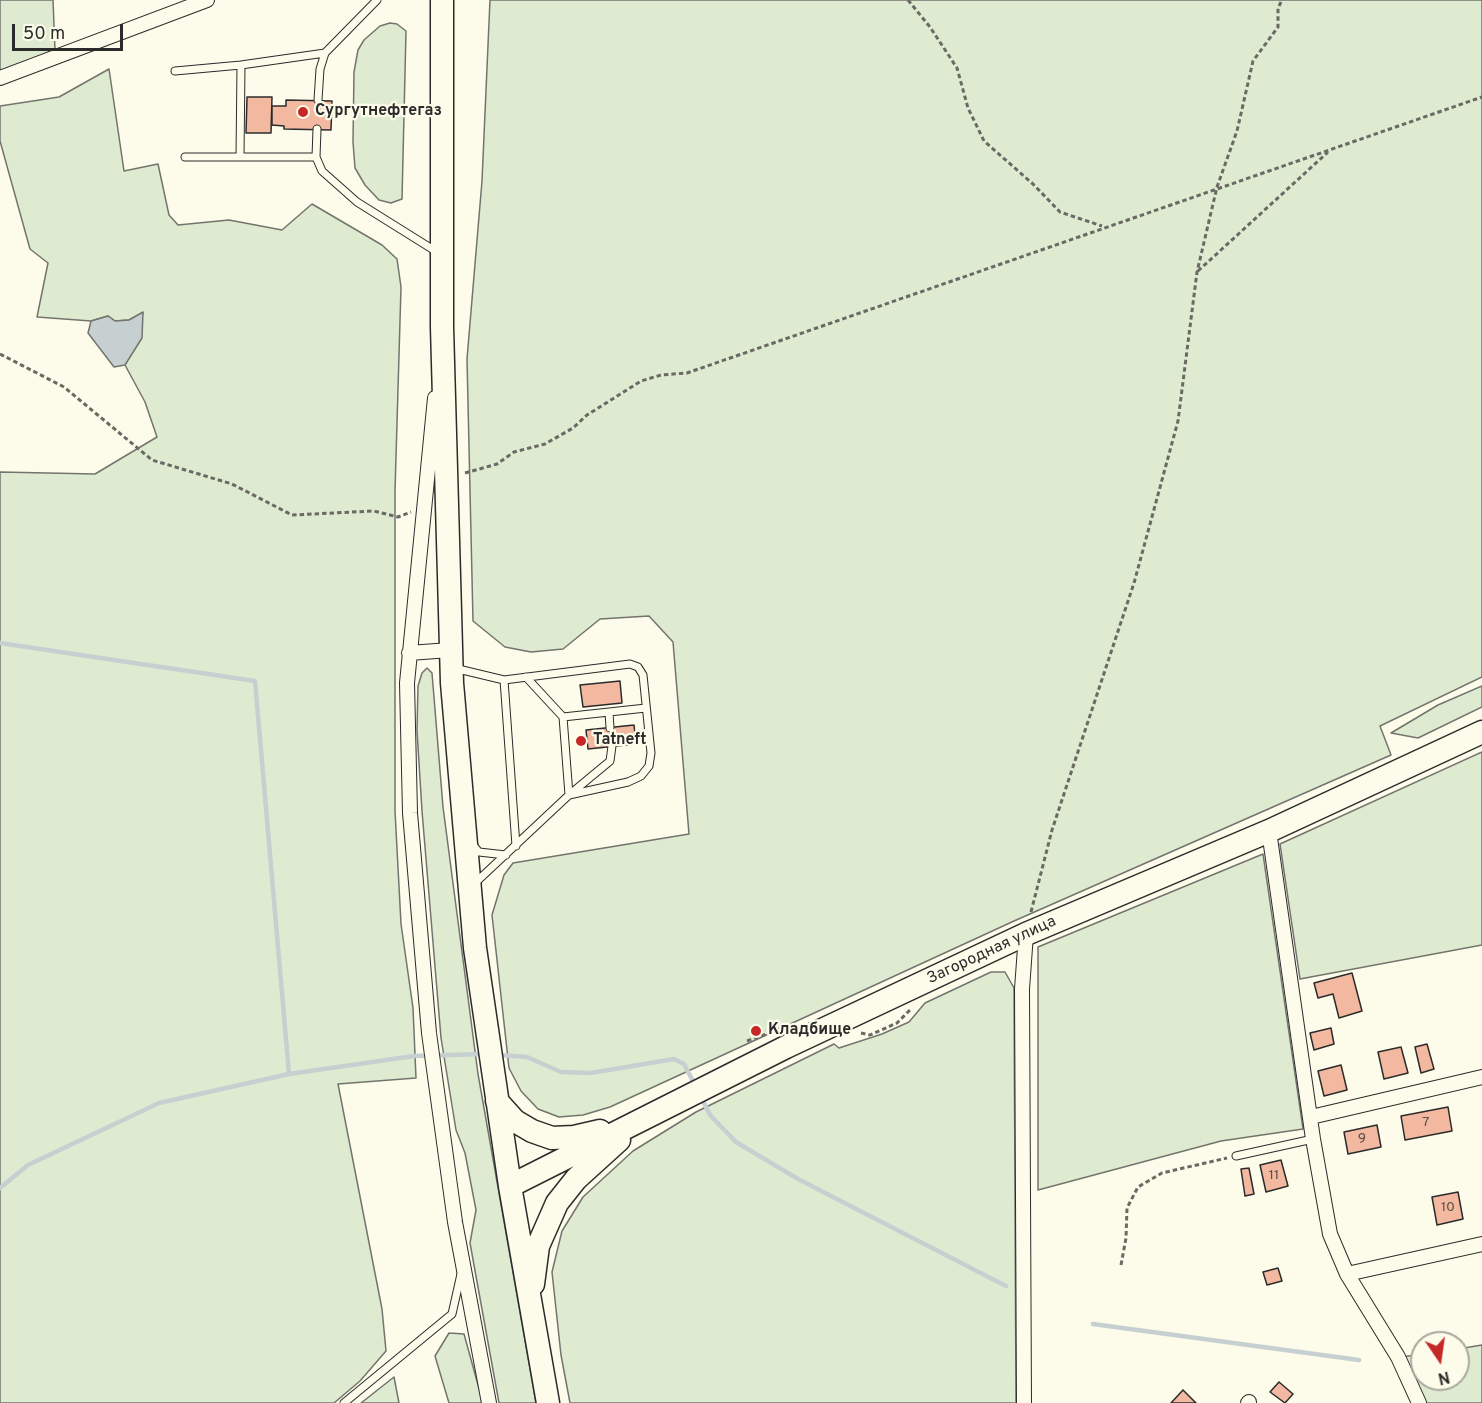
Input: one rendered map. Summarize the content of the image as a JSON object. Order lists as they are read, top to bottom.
{
  "streets": {
    "highway": ["Загородная улица"]
  },
  "places": ["Сургутнефтегаз", "Tatneft", "Кладбище"],
  "house_numbers": [
    "7",
    "9",
    "11",
    "10"
  ],
  "scale_bar": "50 m",
  "north": "bottom"
}
